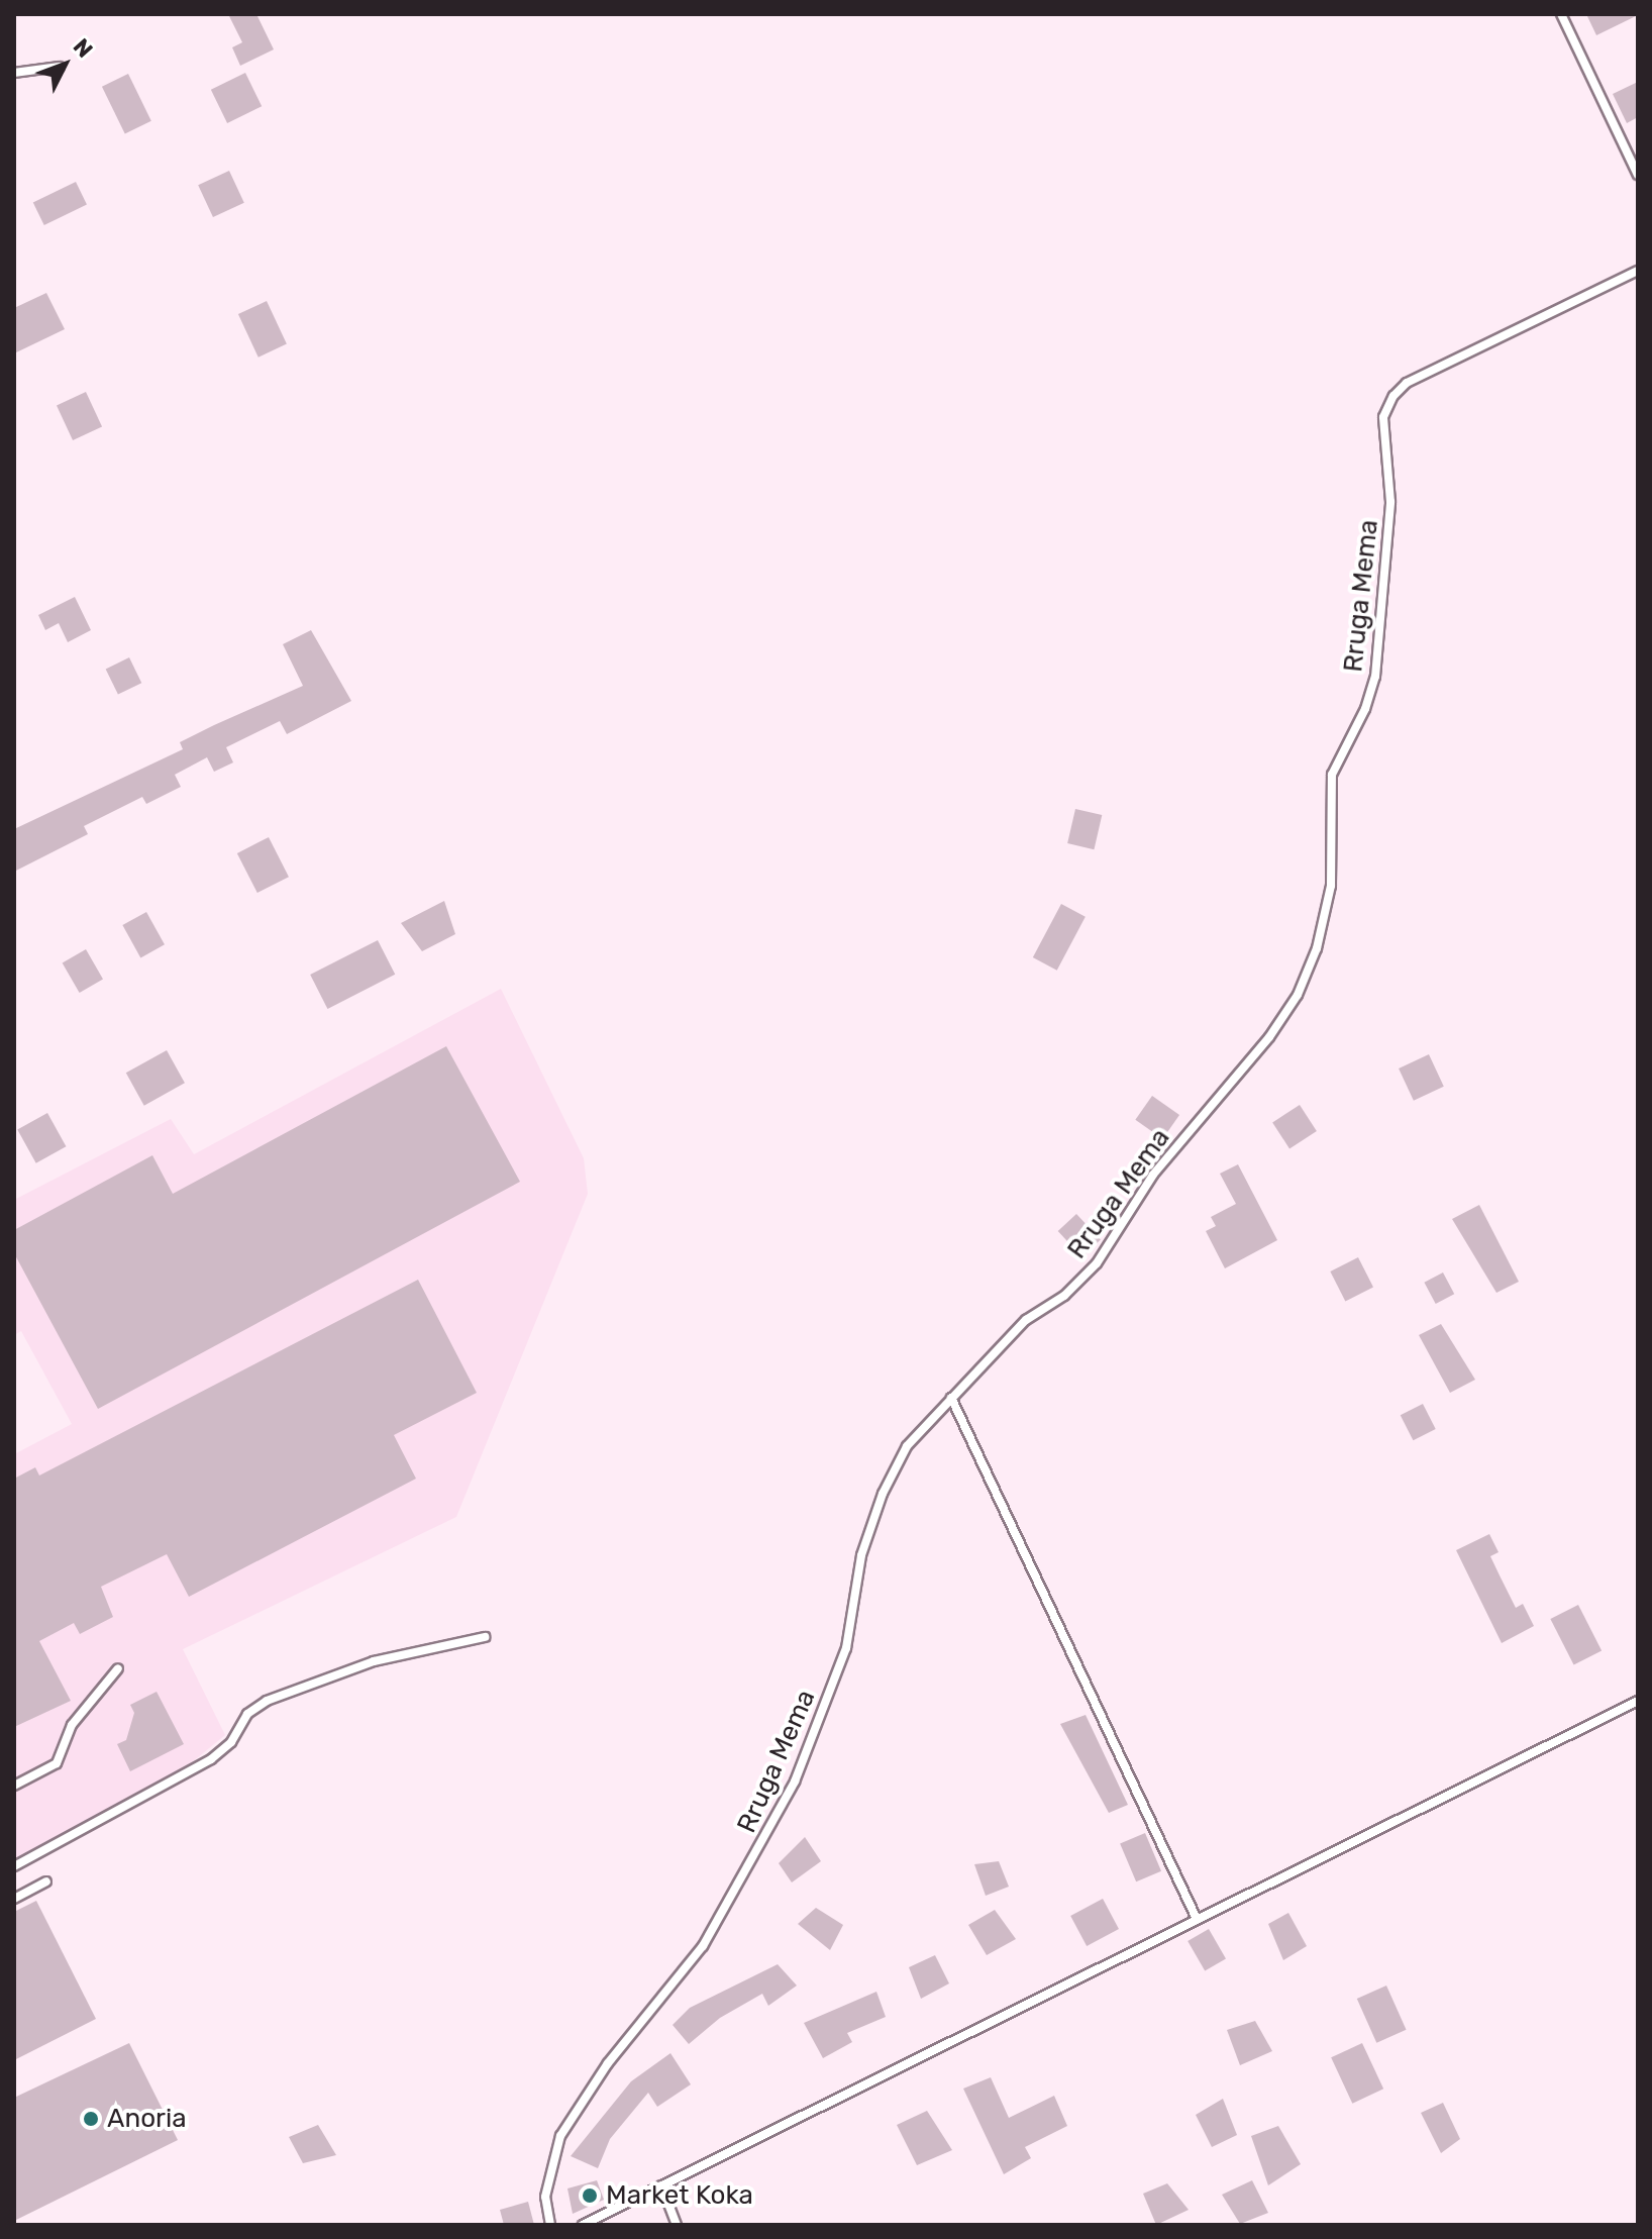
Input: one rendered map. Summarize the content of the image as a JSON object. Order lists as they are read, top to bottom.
{
  "streets": {
    "lane": ["Rruga Mema"]
  },
  "places": ["Anoria", "Market Koka"],
  "north": "top right"
}
